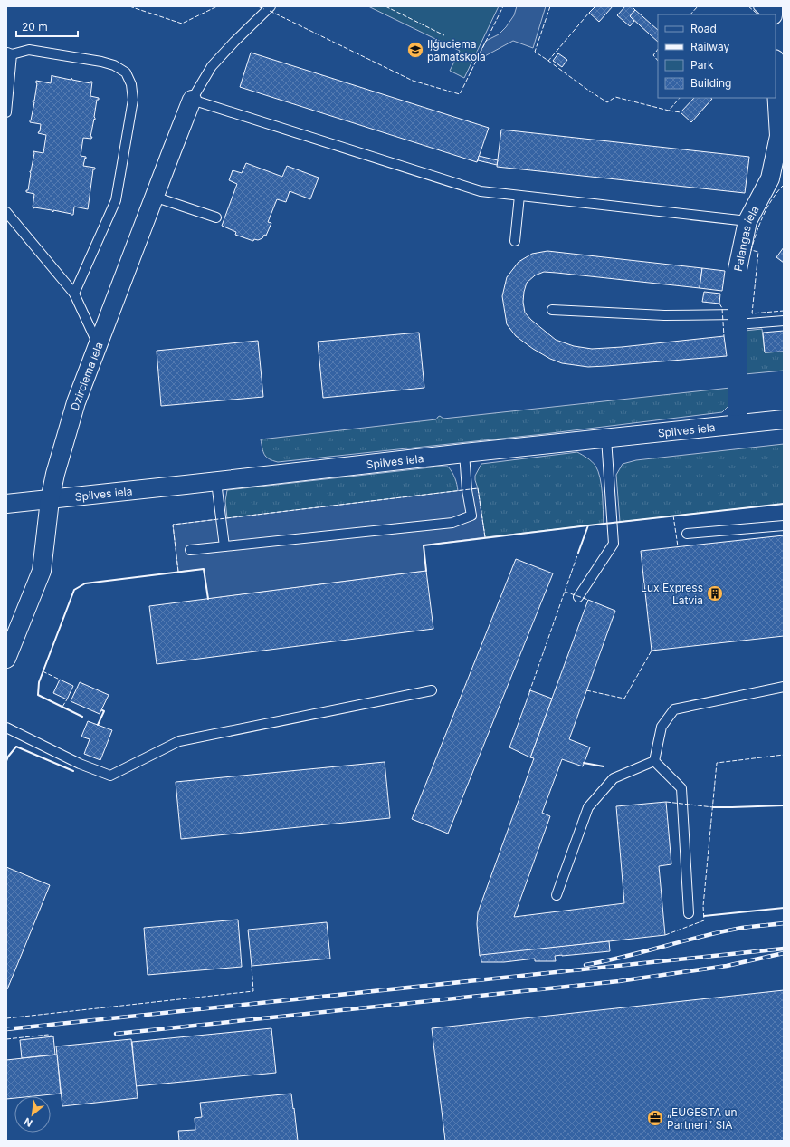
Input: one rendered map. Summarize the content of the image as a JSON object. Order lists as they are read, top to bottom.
{
  "streets": {
    "street": ["Palangas iela", "Dzirciema iela", "Spilves iela"]
  },
  "crossings": [
    ["Palangas iela", "Spilves iela"],
    ["Dzirciema iela", "Spilves iela"]
  ],
  "places": {
    "school or university": ["Iļģuciema pamatskola"],
    "building": ["Lux Express Latvia"],
    "office": ["„EUGESTA un Partneri” SIA"]
  },
  "legend": [
    "Road",
    "Railway",
    "Park",
    "Building"
  ],
  "scale_bar": "20 m",
  "north": "bottom left"
}
